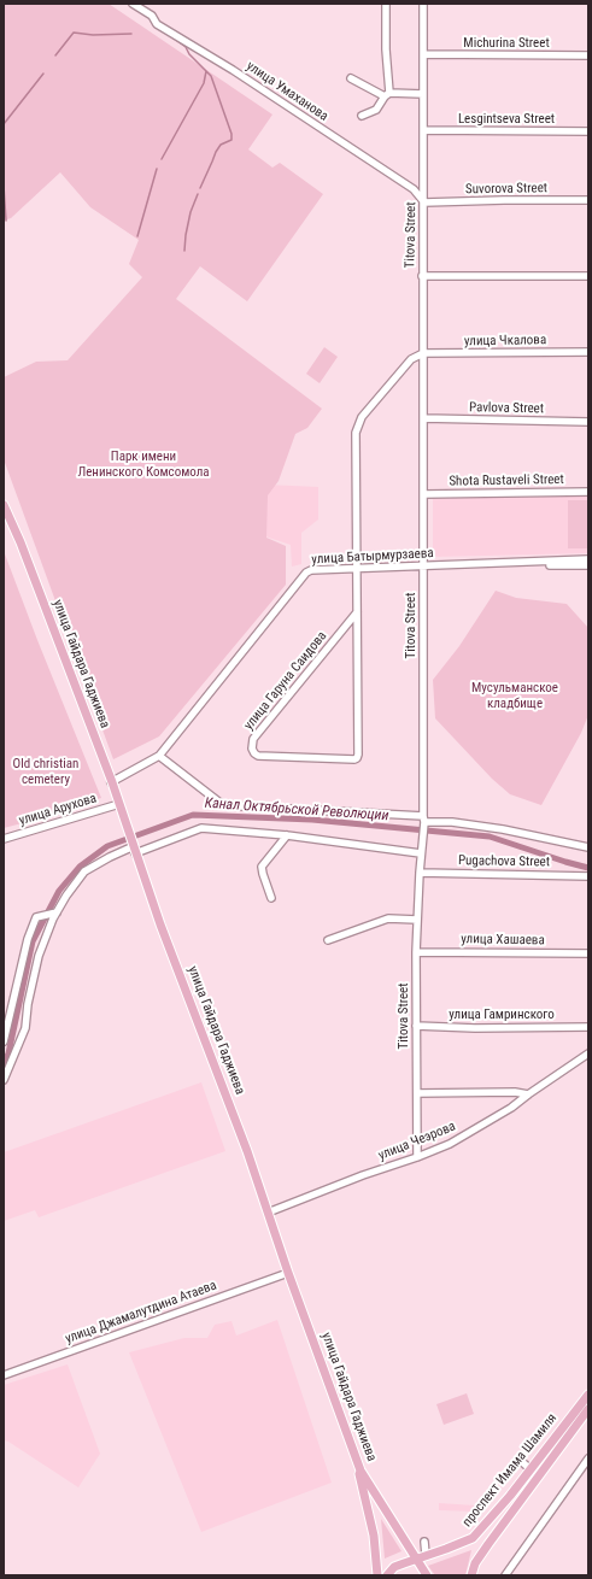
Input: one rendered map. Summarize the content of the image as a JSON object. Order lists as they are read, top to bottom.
{
  "streets": {
    "main road": ["улица Гайдара Гаджиева", "проспект Имама Шамиля"],
    "street": [
      "Michurina Street",
      "улица Умаханова",
      "Lesgintseva Street",
      "Suvorova Street",
      "Titova Street",
      "улица Чкалова",
      "Pavlova Street",
      "Shota Rustaveli Street",
      "улица Батырмурзаева",
      "улица Гаруна Саидова",
      "улица Арухова",
      "Pugachova Street",
      "улица Хашаева",
      "улица Гамринского",
      "улица Чеэрова",
      "улица Джамалутдина Атаева"
    ]
  },
  "crossings": [
    ["Michurina Street", "Titova Street"],
    ["улица Умаханова", "Suvorova Street"],
    ["улица Умаханова", "Titova Street"],
    ["Lesgintseva Street", "Titova Street"],
    ["Suvorova Street", "Titova Street"],
    ["Titova Street", "улица Чкалова"],
    ["Titova Street", "Pavlova Street"],
    ["Titova Street", "Shota Rustaveli Street"],
    ["Titova Street", "улица Батырмурзаева"],
    ["Titova Street", "улица Гаруна Саидова"],
    ["Titova Street", "Pugachova Street"],
    ["Titova Street", "улица Хашаева"],
    ["Titova Street", "улица Гамринского"],
    ["Titova Street", "улица Чеэрова"],
    ["улица Чкалова", "улица Гаруна Саидова"],
    ["улица Батырмурзаева", "улица Гайдара Гаджиева"],
    ["улица Батырмурзаева", "улица Гаруна Саидова"],
    ["улица Гайдара Гаджиева", "улица Арухова"],
    ["улица Гайдара Гаджиева", "улица Чеэрова"],
    ["улица Гайдара Гаджиева", "улица Джамалутдина Атаева"],
    ["улица Гайдара Гаджиева", "проспект Имама Шамиля"]
  ],
  "water": ["Канал Октябрьской Революции"],
  "parks": ["Парк имени Ленинского Комсомола", "Мусульманское кладбище", "Old сhristian cemetery"]
}
